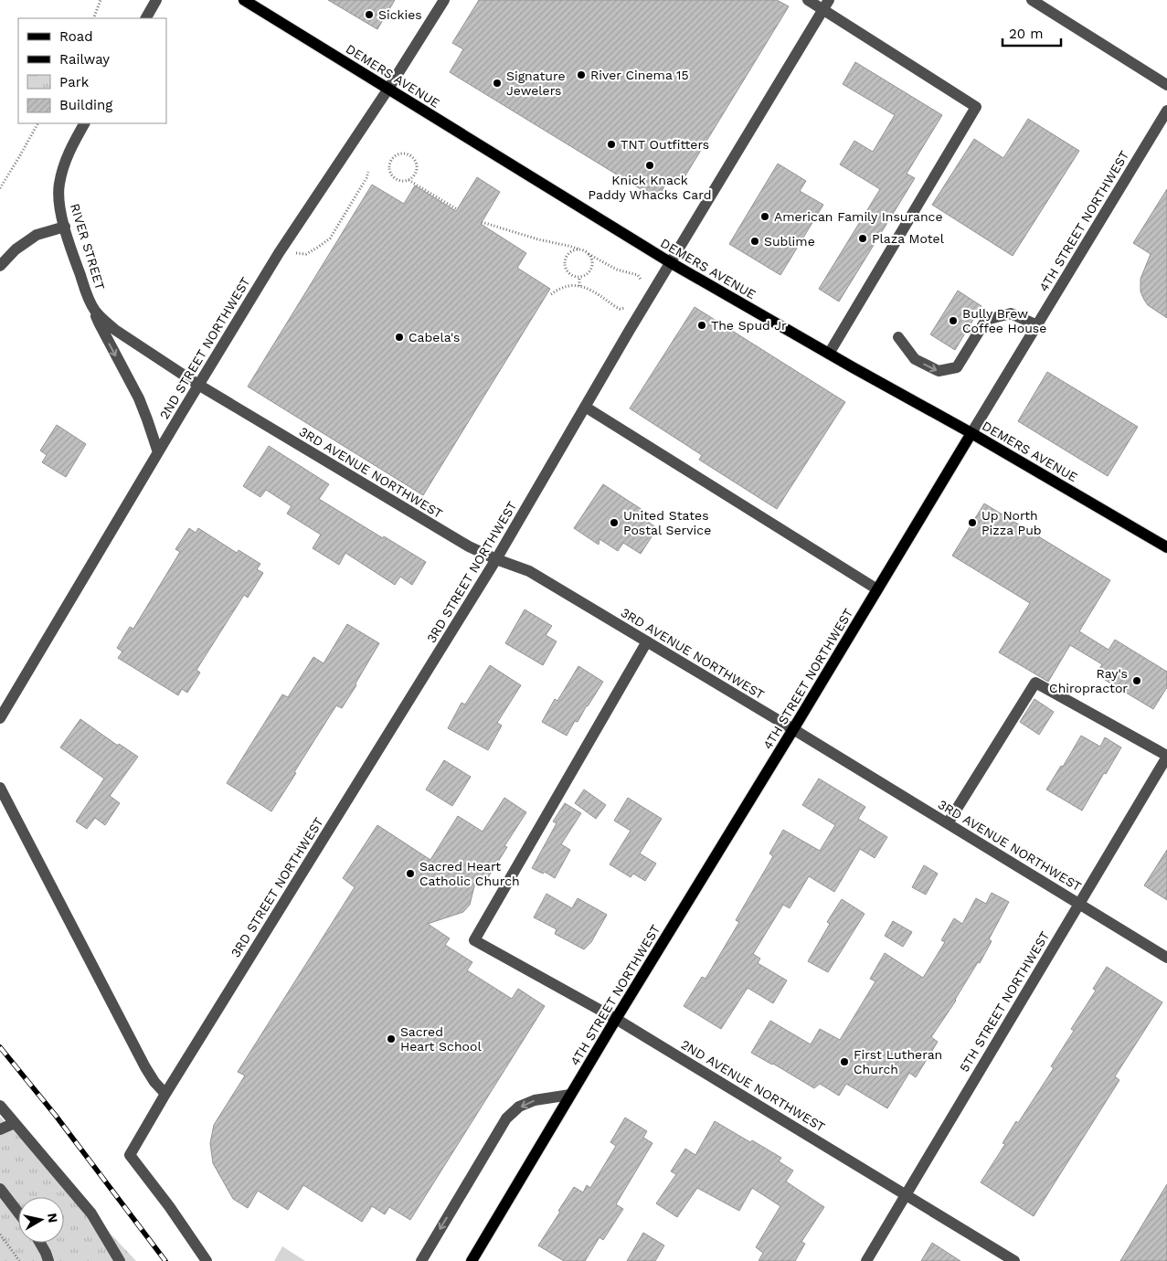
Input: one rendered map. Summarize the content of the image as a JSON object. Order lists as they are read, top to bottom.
{
  "streets": {
    "main road": ["DEMERS AVENUE", "4TH STREET NORTHWEST"],
    "street": [
      "RIVER STREET",
      "2ND STREET NORTHWEST",
      "3RD AVENUE NORTHWEST",
      "3RD STREET NORTHWEST",
      "5TH STREET NORTHWEST",
      "2ND AVENUE NORTHWEST"
    ]
  },
  "crossings": [
    ["DEMERS AVENUE", "4TH STREET NORTHWEST"],
    ["DEMERS AVENUE", "2ND STREET NORTHWEST"],
    ["DEMERS AVENUE", "3RD STREET NORTHWEST"],
    ["4TH STREET NORTHWEST", "3RD AVENUE NORTHWEST"],
    ["4TH STREET NORTHWEST", "2ND AVENUE NORTHWEST"],
    ["RIVER STREET", "2ND STREET NORTHWEST"],
    ["RIVER STREET", "3RD AVENUE NORTHWEST"],
    ["2ND STREET NORTHWEST", "3RD AVENUE NORTHWEST"],
    ["3RD AVENUE NORTHWEST", "3RD STREET NORTHWEST"],
    ["3RD AVENUE NORTHWEST", "5TH STREET NORTHWEST"],
    ["3RD AVENUE NORTHWEST", "2ND AVENUE NORTHWEST"],
    ["5TH STREET NORTHWEST", "2ND AVENUE NORTHWEST"]
  ],
  "places": [
    "Sickies",
    "River Cinema 15",
    "Signature Jewelers",
    "TNT Outfitters",
    "Knick Knack Paddy Whacks Card",
    "American Family Insurance",
    "Plaza Motel",
    "Sublime",
    "Bully Brew Coffee House",
    "The Spud Jr",
    "Cabela's",
    "United States Postal Service",
    "Up North Pizza Pub",
    "Ray's Chiropractor",
    "Sacred Heart Catholic Church",
    "Sacred Heart School",
    "First Lutheran Church"
  ],
  "legend": [
    "Road",
    "Railway",
    "Park",
    "Building"
  ],
  "scale_bar": "20 m",
  "north": "right"
}
